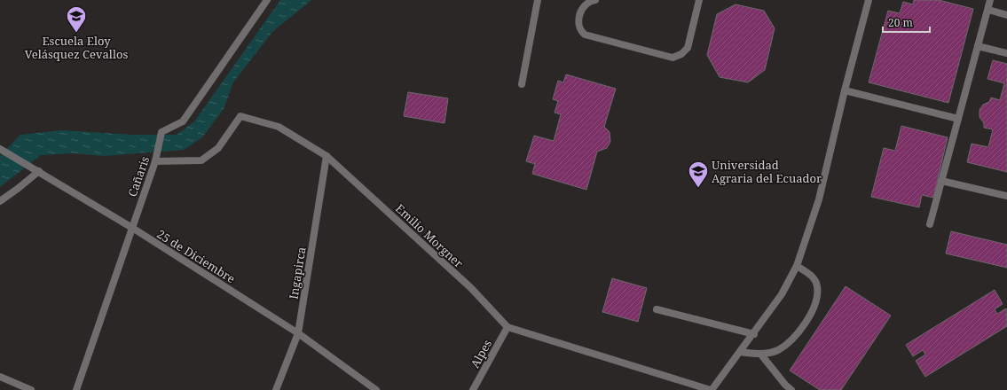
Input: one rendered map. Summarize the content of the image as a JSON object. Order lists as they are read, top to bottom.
{
  "streets": {
    "street": [
      "Cañaris",
      "Emilio Morgner",
      "25 de Diciembre",
      "Ingapirca",
      "Alpes"
    ]
  },
  "crossings": [
    ["Cañaris", "Emilio Morgner"],
    ["Cañaris", "25 de Diciembre"],
    ["Emilio Morgner", "Ingapirca"],
    ["Emilio Morgner", "Alpes"],
    ["25 de Diciembre", "Ingapirca"]
  ],
  "places": {
    "school or university": ["Escuela Eloy Velásquez Cevallos", "Universidad Agraria del Ecuador"]
  },
  "scale_bar": "20 m"
}
